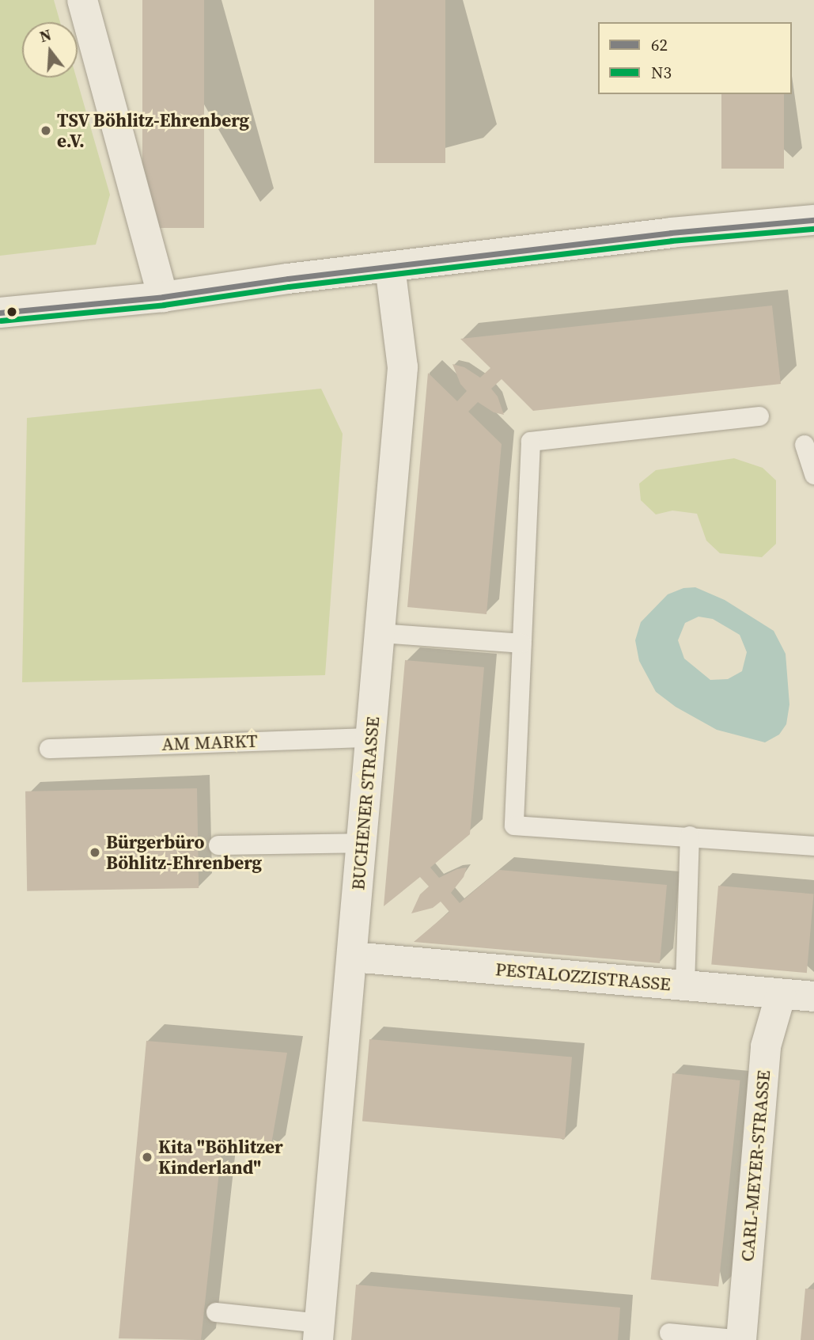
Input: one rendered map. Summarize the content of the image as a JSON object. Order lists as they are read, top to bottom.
{
  "streets": {
    "street": ["BUCHENER STRASSE", "PESTALOZZISTRASSE", "CARL-MEYER-STRASSE"],
    "lane": ["AM MARKT"]
  },
  "crossings": [
    ["AM MARKT", "BUCHENER STRASSE"],
    ["BUCHENER STRASSE", "PESTALOZZISTRASSE"],
    ["PESTALOZZISTRASSE", "CARL-MEYER-STRASSE"]
  ],
  "places": ["TSV Böhlitz-Ehrenberg e.V.", "Bürgerbüro Böhlitz-Ehrenberg", "Kita \"Böhlitzer Kinderland\""],
  "lines": ["transit line 62", "transit line N3"],
  "legend": ["62", "N3"],
  "north": "top"
}
